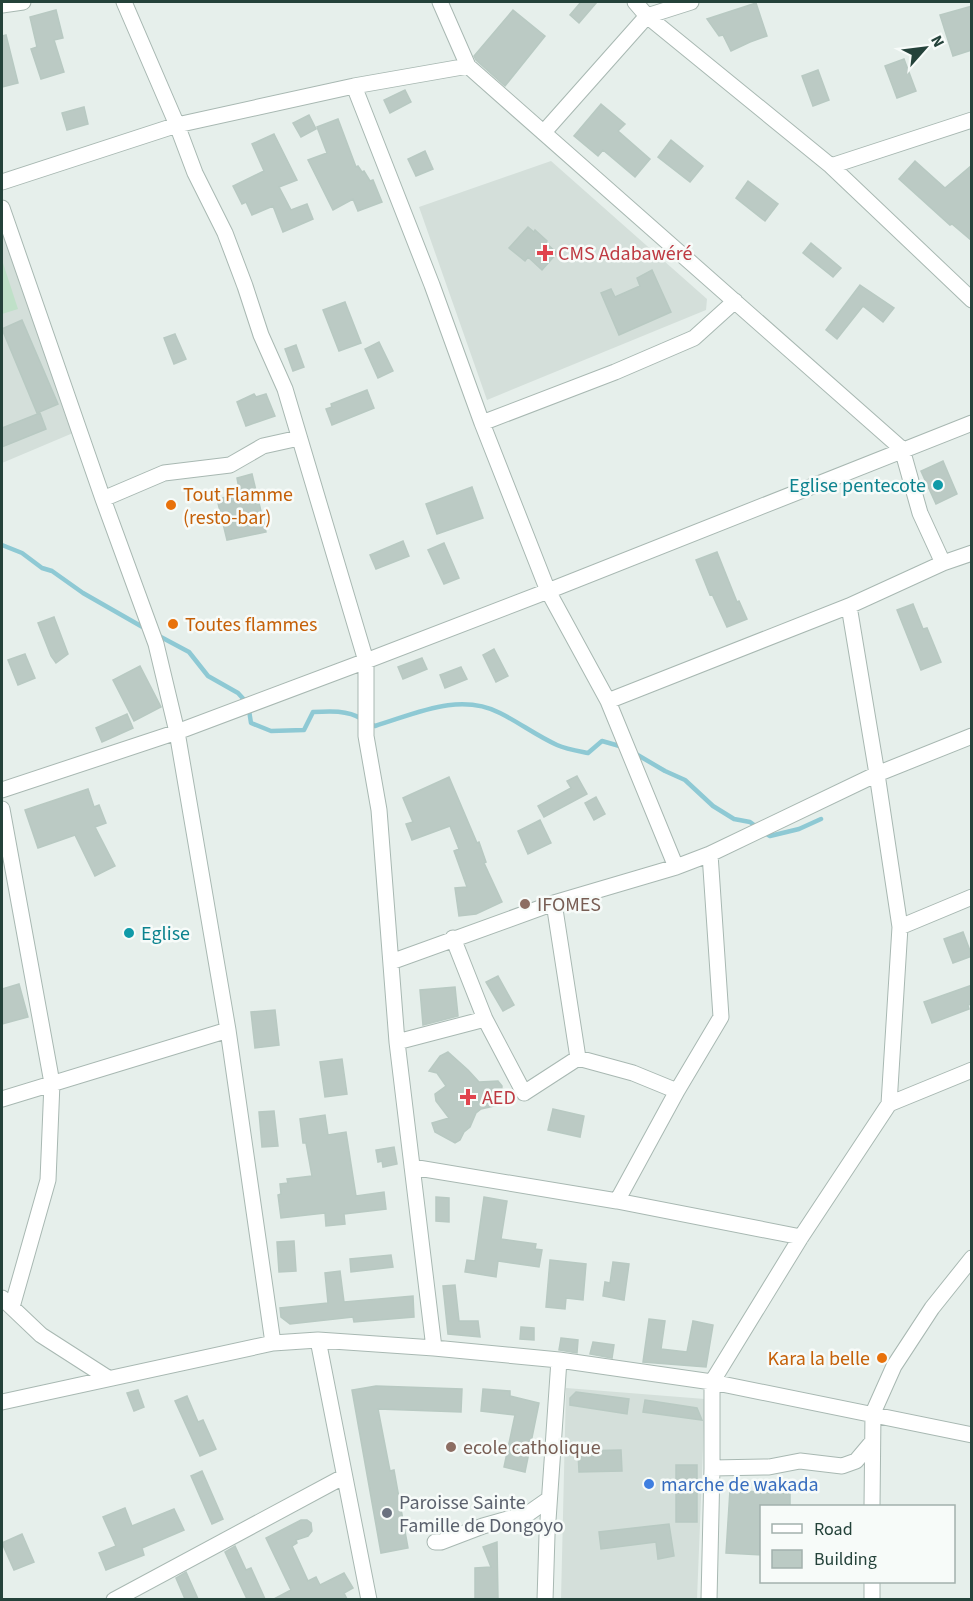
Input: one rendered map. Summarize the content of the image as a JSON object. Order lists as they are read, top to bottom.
{
  "places": {
    "health": ["CMS Adabawéré", "AED"],
    "other": [
      "Eglise pentecote",
      "Tout Flamme (resto-bar)",
      "Toutes flammes",
      "IFOMES",
      "Eglise",
      "Kara la belle",
      "ecole catholique",
      "marche de wakada",
      "Paroisse Sainte Famille de Dongoyo"
    ]
  },
  "legend": ["Road", "Building"],
  "north": "top right"
}
